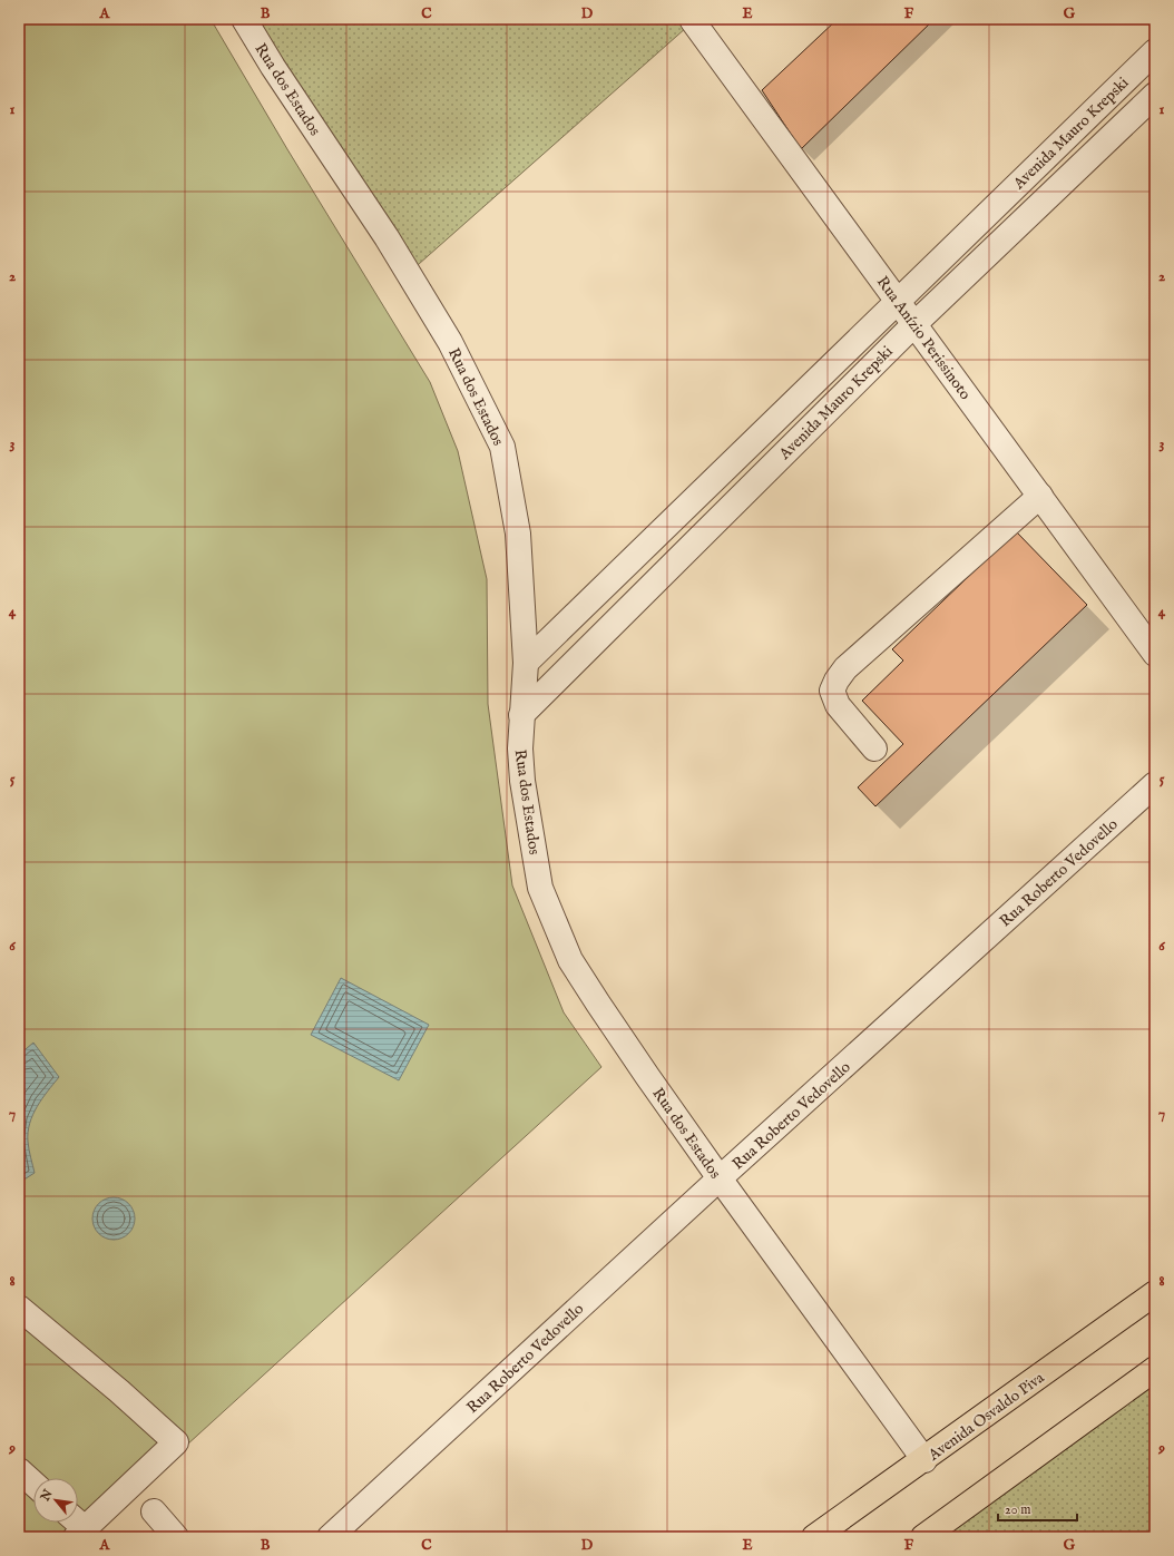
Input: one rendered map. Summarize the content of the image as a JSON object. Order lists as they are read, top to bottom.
{
  "streets": {
    "main road": ["Avenida Osvaldo Piva"],
    "street": [
      "Rua dos Estados",
      "Avenida Mauro Krepski",
      "Rua Anízio Perissinoto",
      "Rua Roberto Vedovello"
    ]
  },
  "crossings": [
    ["Rua dos Estados", "Avenida Mauro Krepski"],
    ["Rua dos Estados", "Rua Roberto Vedovello"],
    ["Rua dos Estados", "Avenida Osvaldo Piva"],
    ["Avenida Mauro Krepski", "Rua Anízio Perissinoto"]
  ],
  "scale_bar": "20 m",
  "north": "top left",
  "grid": {
    "columns": [
      "A",
      "B",
      "C",
      "D",
      "E",
      "F",
      "G"
    ],
    "rows": [
      "1",
      "2",
      "3",
      "4",
      "5",
      "6",
      "7",
      "8",
      "9"
    ]
  }
}
